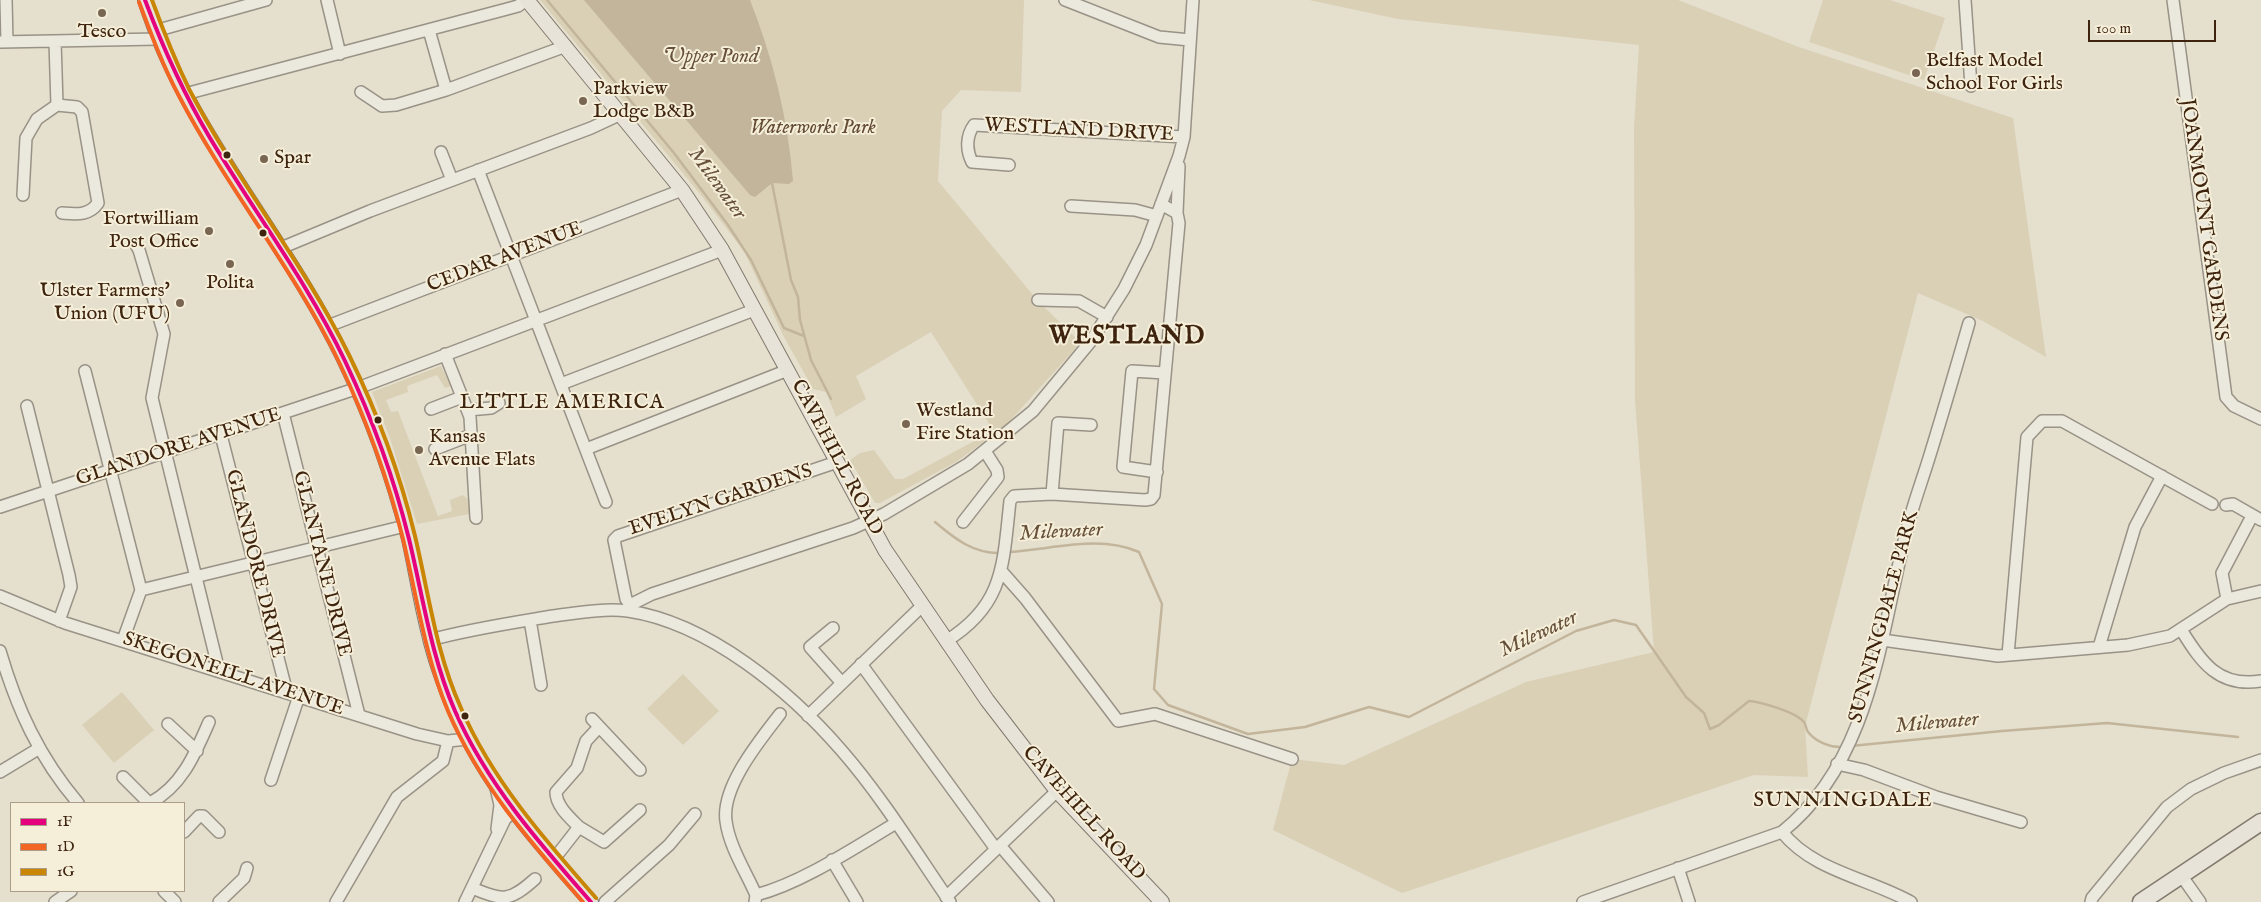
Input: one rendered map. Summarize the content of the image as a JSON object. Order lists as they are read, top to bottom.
{
  "streets": {
    "main road": ["CAVEHILL ROAD"],
    "street": [
      "WESTLAND DRIVE",
      "JOANMOUNT GARDENS",
      "CEDAR AVENUE",
      "GLANDORE AVENUE",
      "EVELYN GARDENS",
      "GLANDORE DRIVE",
      "GLANTANE DRIVE",
      "SUNNINGDALE PARK",
      "SKEGONEILL AVENUE"
    ]
  },
  "crossings": [
    ["CEDAR AVENUE", "CAVEHILL ROAD"],
    ["GLANDORE AVENUE", "CAVEHILL ROAD"],
    ["GLANDORE AVENUE", "GLANDORE DRIVE"],
    ["GLANDORE AVENUE", "GLANTANE DRIVE"],
    ["CAVEHILL ROAD", "EVELYN GARDENS"],
    ["GLANDORE DRIVE", "SKEGONEILL AVENUE"],
    ["GLANTANE DRIVE", "SKEGONEILL AVENUE"]
  ],
  "districts": ["WESTLAND", "LITTLE AMERICA", "SUNNINGDALE"],
  "water": ["Upper Pond", "Milewater"],
  "parks": ["Waterworks Park"],
  "places": [
    "Tesco",
    "Belfast Model School For Girls",
    "Parkview Lodge B&B",
    "Spar",
    "Fortwilliam Post Office",
    "Polita",
    "Ulster Farmers' Union (UFU)",
    "Westland Fire Station",
    "Kansas Avenue Flats"
  ],
  "lines": ["transit line 1F", "transit line 1G", "transit line 1D"],
  "legend": ["1F", "1D", "1G"],
  "scale_bar": "100 m"
}
